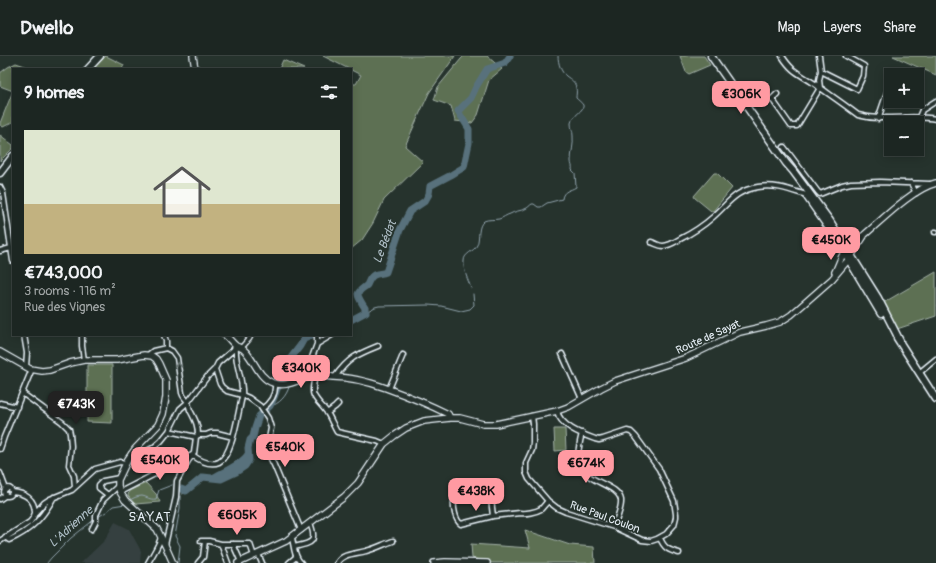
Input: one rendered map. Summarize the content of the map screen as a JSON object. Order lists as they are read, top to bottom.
{
  "streets": {
    "street": ["Route de Sayat", "Rue Paul Coulon"]
  },
  "crossings": [
    ["Route de Sayat", "Rue Paul Coulon"]
  ],
  "districts": ["SAYAT"],
  "water": ["Le Bédat", "L'Adrienne"],
  "page": {
    "header": "Dwello",
    "nav": ["Map", "Layers", "Share"],
    "map_buttons": ["+", "−"],
    "heading": "9 homes",
    "price": [
      "€306K",
      "€450K",
      "€340K",
      "€743K",
      "€540K",
      "€540K",
      "€674K",
      "€438K",
      "€605K"
    ],
    "list": [
      {
        "name": "€743,000",
        "note": "3 rooms · 116 m² · Rue des Vignes"
      }
    ]
  }
}
